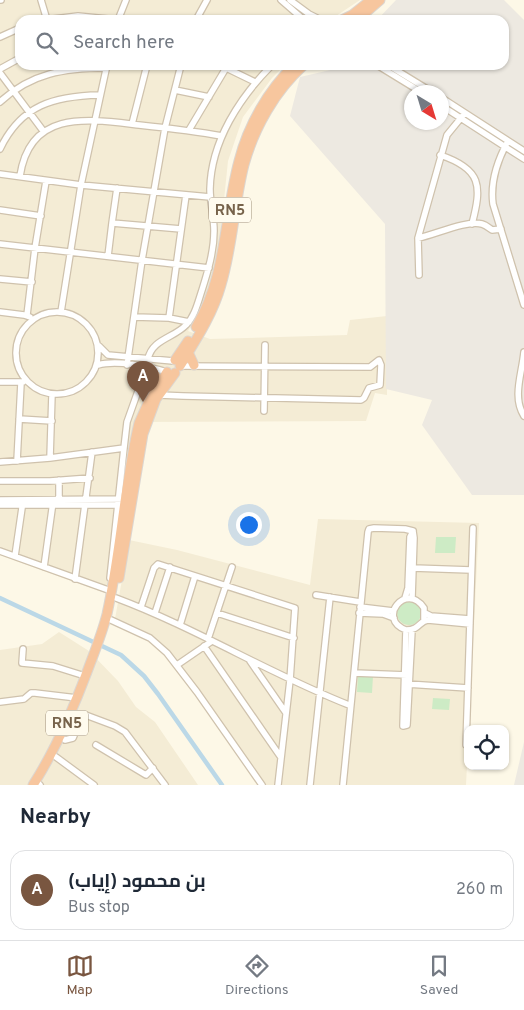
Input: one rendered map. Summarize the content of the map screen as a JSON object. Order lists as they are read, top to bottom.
{
  "streets": {
    "highway": ["RN5"]
  },
  "north": "bottom right",
  "page": {
    "search": "Search here",
    "pins": "A",
    "heading": "Nearby",
    "list": [
      {
        "mark": "A",
        "name": "بن محمود (إياب)",
        "note": "Bus stop",
        "value": "260 m"
      }
    ],
    "nav": ["Map", "Directions", "Saved"]
  }
}
